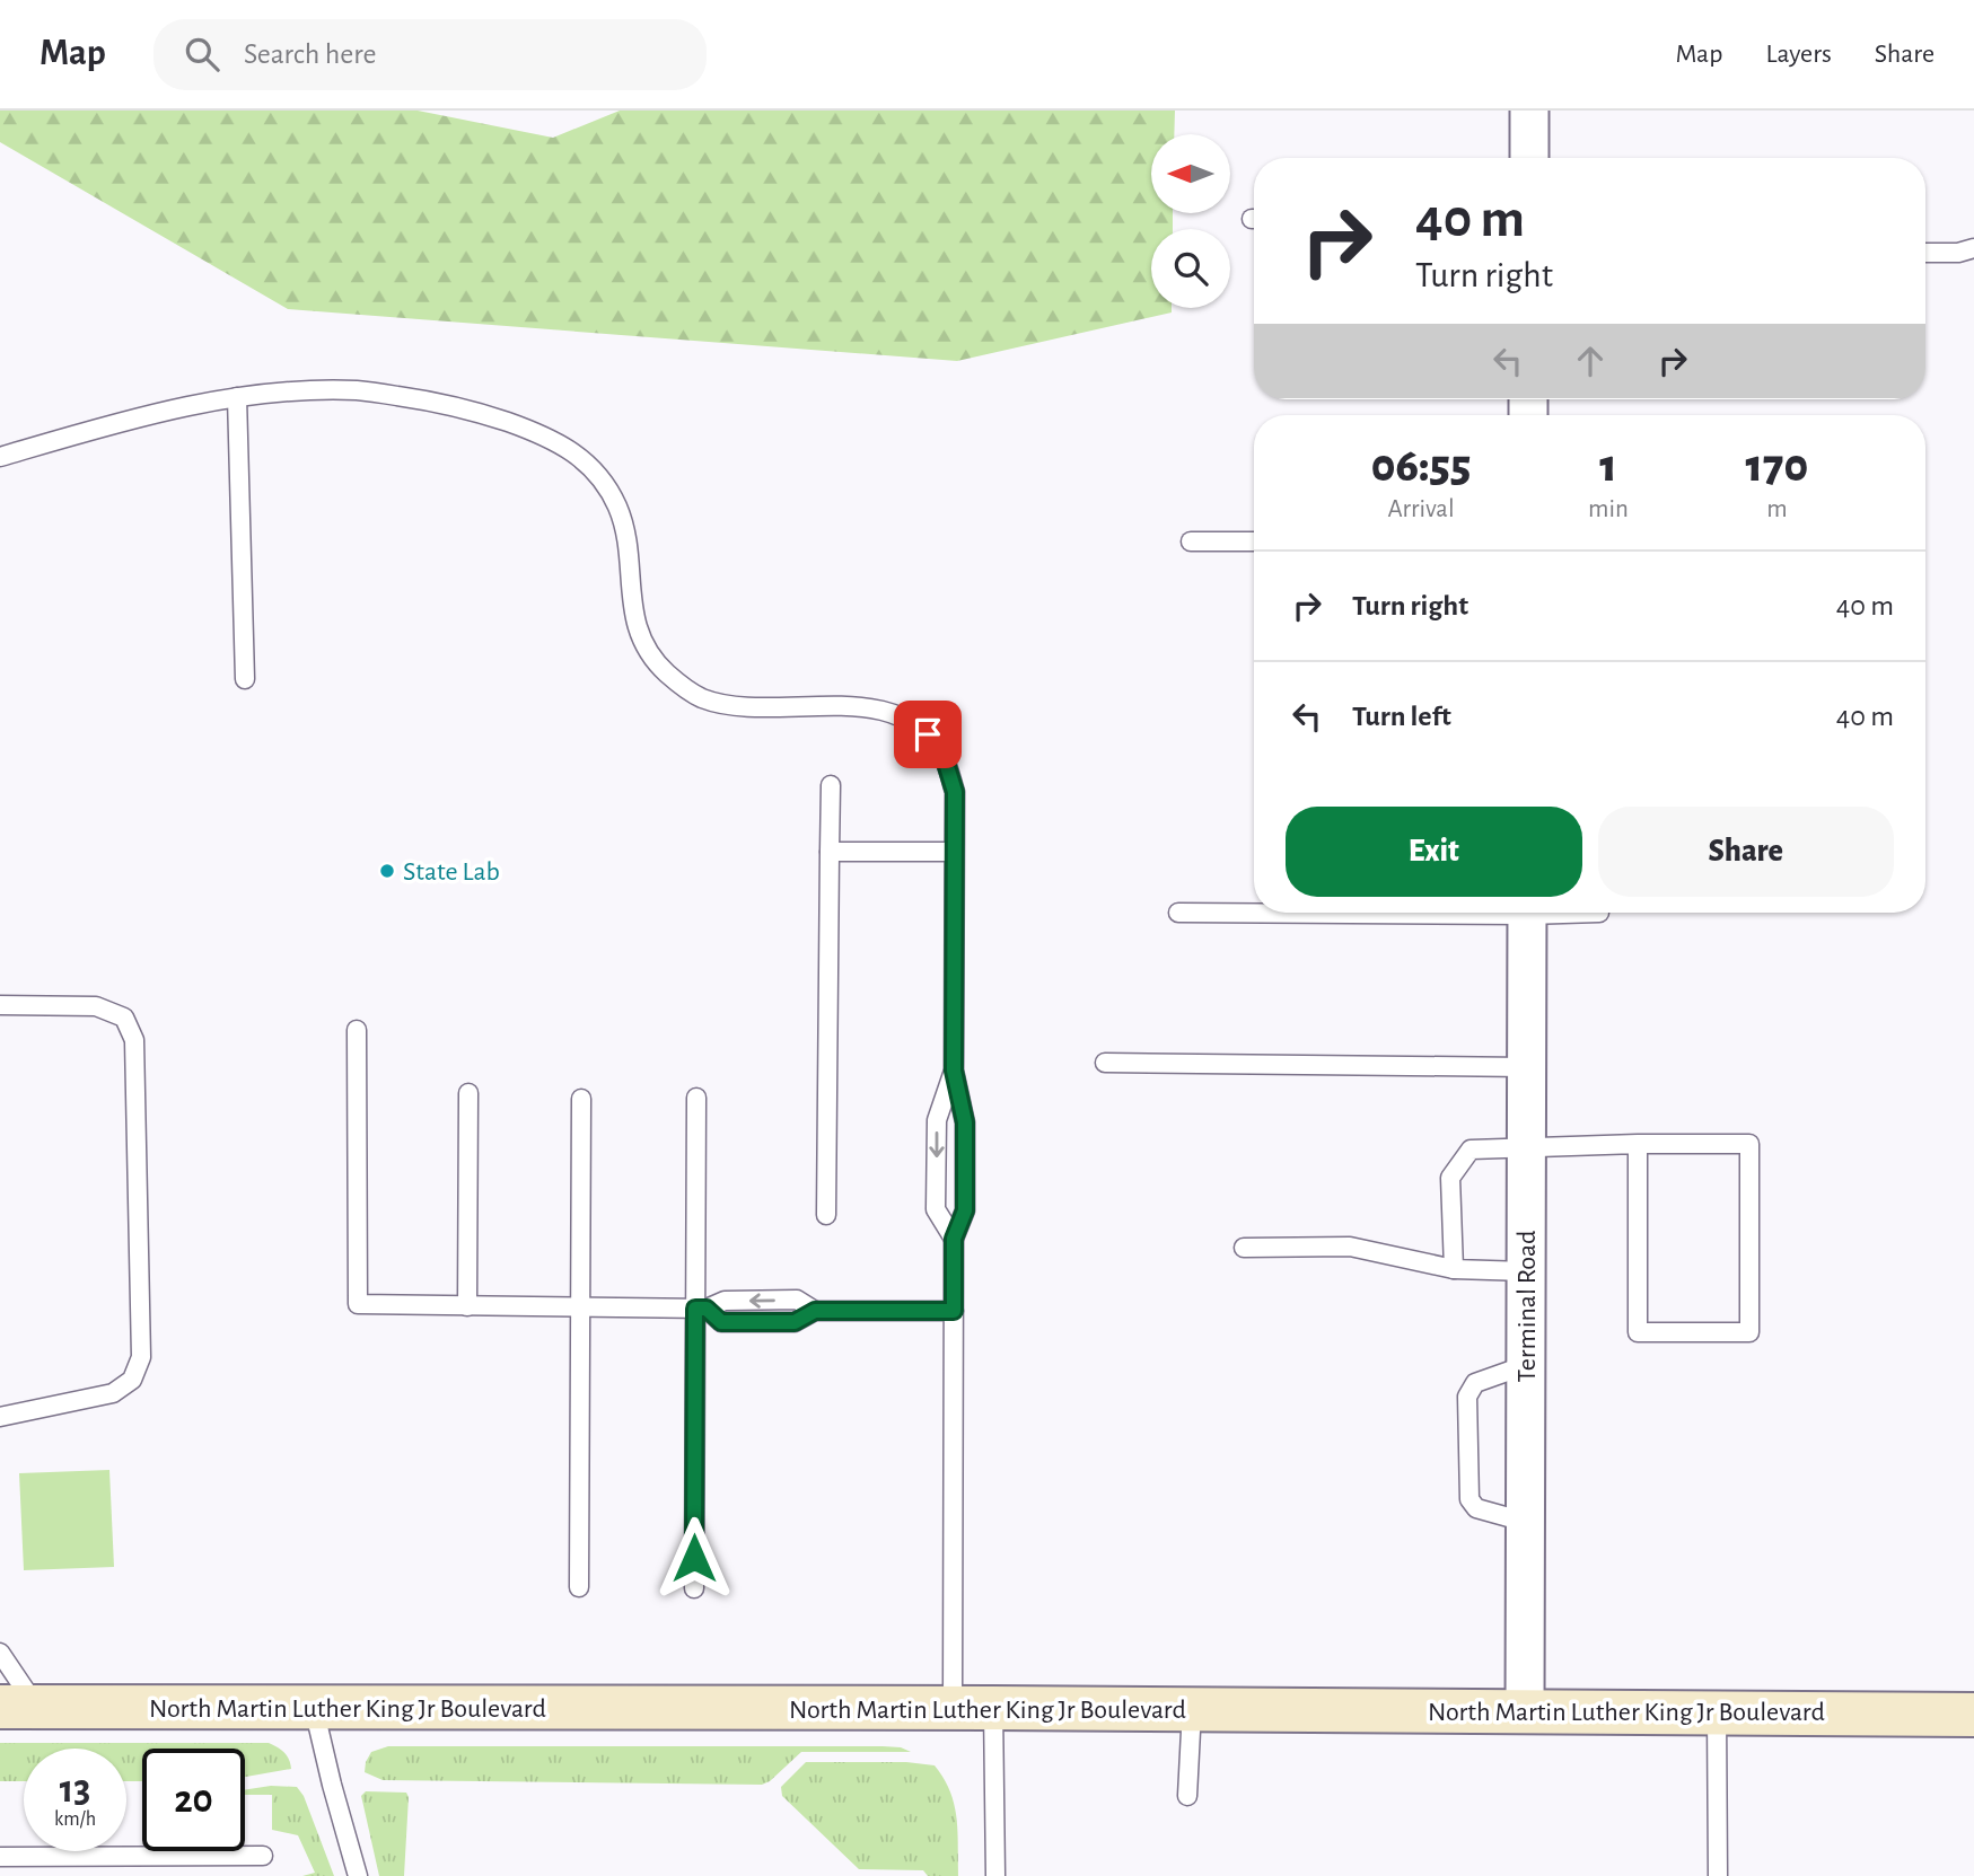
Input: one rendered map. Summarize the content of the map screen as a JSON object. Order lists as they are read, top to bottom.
{
  "streets": {
    "street": ["Terminal Road", "North Martin Luther King Jr Boulevard"]
  },
  "crossings": [
    ["Terminal Road", "North Martin Luther King Jr Boulevard"]
  ],
  "places": ["State Lab"],
  "north": "left",
  "page": {
    "header": "Map",
    "search": "Search here",
    "nav": ["Map", "Layers", "Share"],
    "turn": ["40 m", "Turn right"],
    "eta": [
      "06:55",
      "Arrival",
      "1",
      "min",
      "170",
      "m"
    ],
    "list": [
      {
        "name": "Turn right",
        "value": "40 m"
      },
      {
        "name": "Turn left",
        "value": "40 m"
      }
    ],
    "buttons": ["Exit", "Share"],
    "speed": "13 km/h",
    "limit": "20"
  }
}
